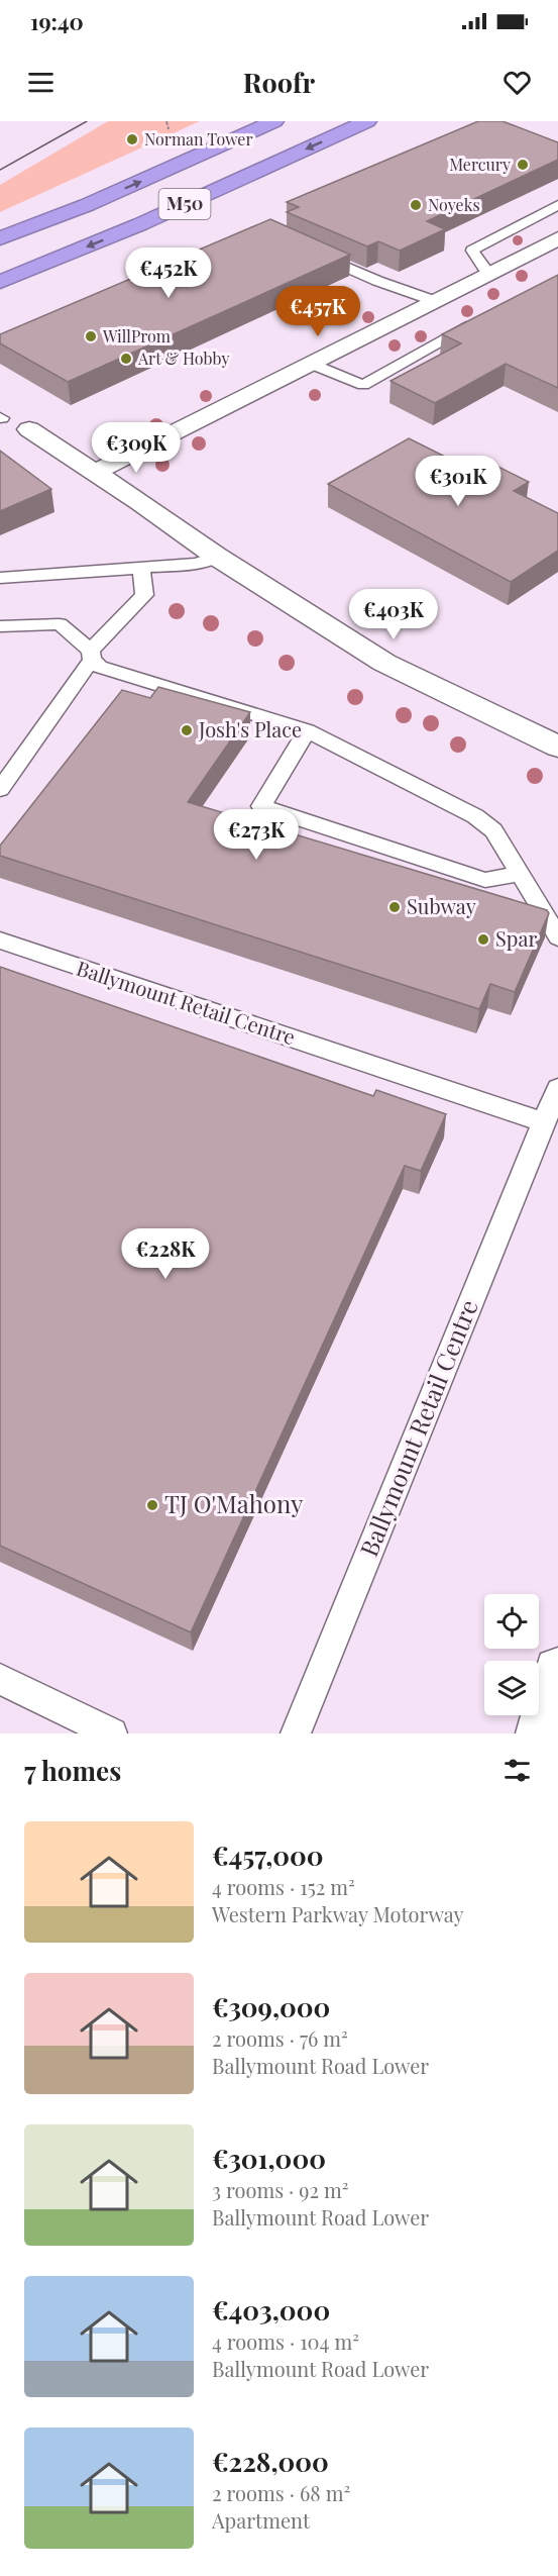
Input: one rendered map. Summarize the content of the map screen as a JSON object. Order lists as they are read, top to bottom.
{
  "streets": {
    "highway": ["M50"],
    "lane": ["Ballymount Retail Centre"]
  },
  "places": [
    "Norman Tower",
    "Mercury",
    "Noyeks",
    "WillProm",
    "Art & Hobby",
    "Josh's Place",
    "Subway",
    "Spar",
    "TJ O'Mahony"
  ],
  "page": {
    "status": "19:40",
    "header": "Roofr",
    "price": [
      "€452K",
      "€457K",
      "€309K",
      "€301K",
      "€403K",
      "€273K",
      "€228K"
    ],
    "heading": "7 homes",
    "list": [
      {
        "name": "€457,000",
        "note": "4 rooms · 152 m² · Western Parkway Motorway"
      },
      {
        "name": "€309,000",
        "note": "2 rooms · 76 m² · Ballymount Road Lower"
      },
      {
        "name": "€301,000",
        "note": "3 rooms · 92 m² · Ballymount Road Lower"
      },
      {
        "name": "€403,000",
        "note": "4 rooms · 104 m² · Ballymount Road Lower"
      },
      {
        "name": "€228,000",
        "note": "2 rooms · 68 m² · Apartment"
      }
    ]
  }
}
